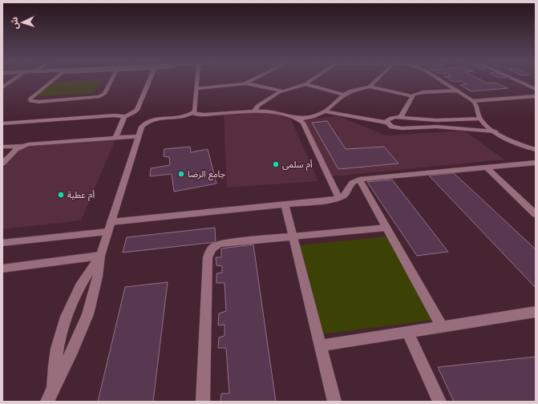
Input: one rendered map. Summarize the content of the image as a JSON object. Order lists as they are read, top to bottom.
{
  "places": ["أم سلمى", "جامع الرضا", "أم عطية"],
  "north": "left"
}
